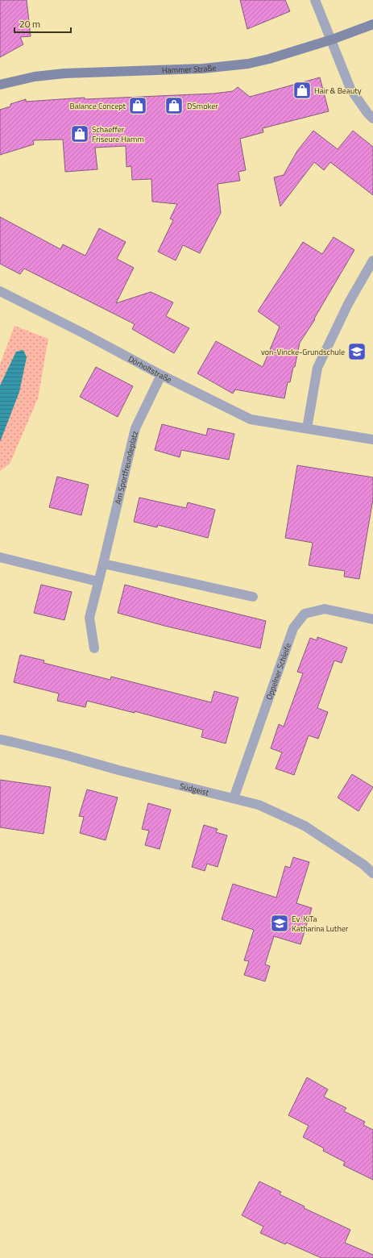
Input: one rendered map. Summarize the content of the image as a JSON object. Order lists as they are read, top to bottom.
{
  "streets": {
    "main road": ["Hammer Straße"],
    "street": [
      "Dörholtstraße",
      "Am Sportfreundeplatz",
      "Oppelner Schleife",
      "Südgeist"
    ]
  },
  "crossings": [
    ["Dörholtstraße", "Am Sportfreundeplatz"],
    ["Oppelner Schleife", "Südgeist"]
  ],
  "places": {
    "shop": [
      "Hair & Beauty",
      "Balance Concept",
      "DSmoker",
      "Schaeffer Friseure Hamm"
    ],
    "school or university": ["von-Vincke-Grundschule", "Ev. KiTa Katharina Luther"]
  },
  "scale_bar": "20 m"
}
